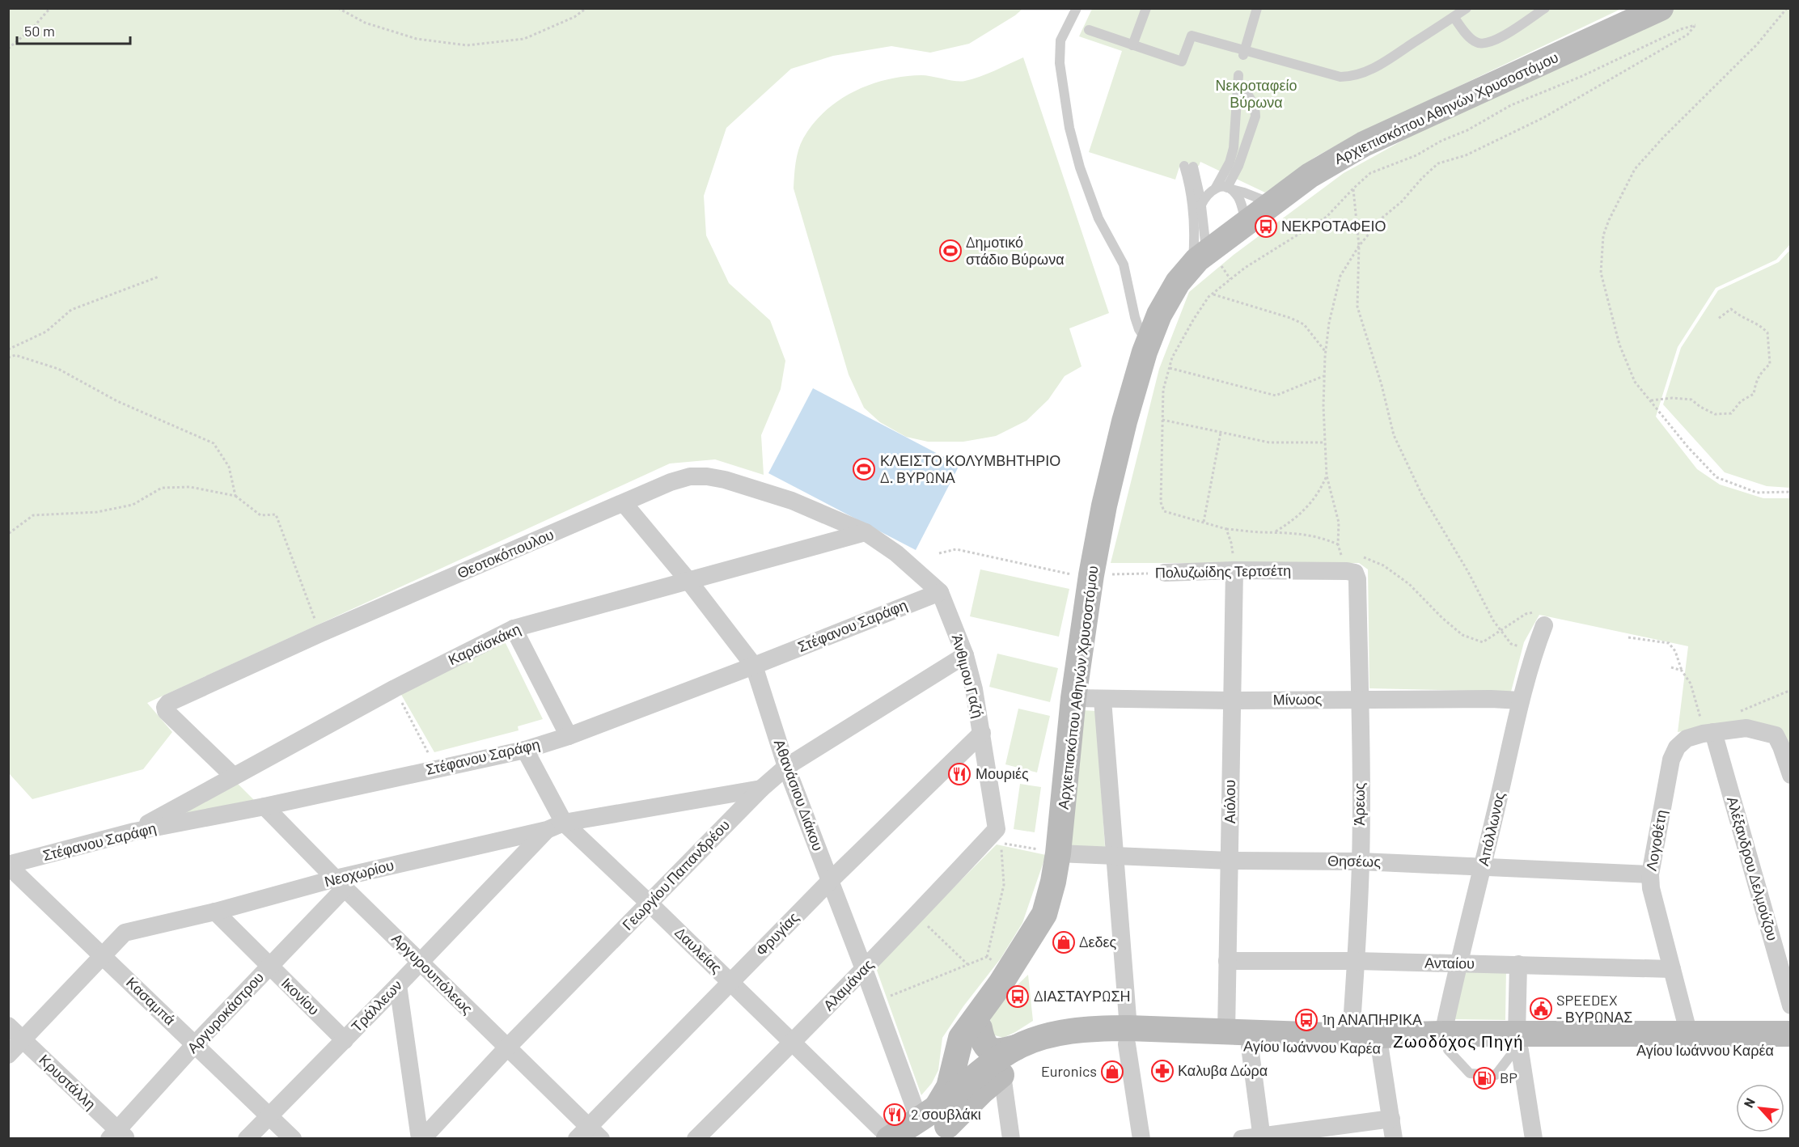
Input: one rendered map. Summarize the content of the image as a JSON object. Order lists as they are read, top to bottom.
{
  "streets": {
    "street": [
      "Αρχιεπισκόπου Αθηνών Χρυσοστόμου",
      "Θεοτοκόπουλου",
      "Πολυζωίδης Τερτσέτη",
      "Στέφανου Σαράφη",
      "Καραϊσκάκη",
      "Άνθιμου Γαζή",
      "Μίνωος",
      "Αθανάσιου Διάκου",
      "Αιόλου",
      "Άρεως",
      "Απόλλωνος",
      "Λογοθέτη",
      "Θησέως",
      "Αλέξανδρου Δελμούζου",
      "Νεοχωρίου",
      "Γεωργίου Παπανδρέου",
      "Φρυγίας",
      "Δαυλείας",
      "Ανταίου",
      "Αργυρουπόλεως",
      "Αλαμάνας",
      "Ικονίου",
      "Κασαμπά",
      "Τράλλεων",
      "Αργυροκάστρου",
      "Αγίου Ιωάννου Καρέα",
      "Κρυστάλλη"
    ]
  },
  "crossings": [
    ["Αρχιεπισκόπου Αθηνών Χρυσοστόμου", "Πολυζωίδης Τερτσέτη"],
    ["Αρχιεπισκόπου Αθηνών Χρυσοστόμου", "Μίνωος"],
    ["Αρχιεπισκόπου Αθηνών Χρυσοστόμου", "Αθανάσιου Διάκου"],
    ["Αρχιεπισκόπου Αθηνών Χρυσοστόμου", "Θησέως"],
    ["Αρχιεπισκόπου Αθηνών Χρυσοστόμου", "Αγίου Ιωάννου Καρέα"],
    ["Θεοτοκόπουλου", "Καραϊσκάκη"],
    ["Θεοτοκόπουλου", "Άνθιμου Γαζή"],
    ["Θεοτοκόπουλου", "Αθανάσιου Διάκου"],
    ["Πολυζωίδης Τερτσέτη", "Αιόλου"],
    ["Πολυζωίδης Τερτσέτη", "Άρεως"],
    ["Στέφανου Σαράφη", "Καραϊσκάκη"],
    ["Στέφανου Σαράφη", "Άνθιμου Γαζή"],
    ["Στέφανου Σαράφη", "Αθανάσιου Διάκου"],
    ["Στέφανου Σαράφη", "Δαυλείας"],
    ["Στέφανου Σαράφη", "Αργυρουπόλεως"],
    ["Στέφανου Σαράφη", "Κασαμπά"],
    ["Καραϊσκάκη", "Άνθιμου Γαζή"],
    ["Καραϊσκάκη", "Αθανάσιου Διάκου"],
    ["Άνθιμου Γαζή", "Γεωργίου Παπανδρέου"],
    ["Άνθιμου Γαζή", "Φρυγίας"],
    ["Άνθιμου Γαζή", "Αλαμάνας"],
    ["Μίνωος", "Αιόλου"],
    ["Μίνωος", "Άρεως"],
    ["Μίνωος", "Απόλλωνος"],
    ["Αθανάσιου Διάκου", "Γεωργίου Παπανδρέου"],
    ["Αθανάσιου Διάκου", "Φρυγίας"],
    ["Αθανάσιου Διάκου", "Αλαμάνας"],
    ["Αθανάσιου Διάκου", "Αγίου Ιωάννου Καρέα"],
    ["Αιόλου", "Θησέως"],
    ["Αιόλου", "Ανταίου"],
    ["Αιόλου", "Αγίου Ιωάννου Καρέα"],
    ["Άρεως", "Θησέως"],
    ["Άρεως", "Ανταίου"],
    ["Άρεως", "Αγίου Ιωάννου Καρέα"],
    ["Απόλλωνος", "Θησέως"],
    ["Απόλλωνος", "Ανταίου"],
    ["Απόλλωνος", "Αγίου Ιωάννου Καρέα"],
    ["Λογοθέτη", "Θησέως"],
    ["Λογοθέτη", "Αλέξανδρου Δελμούζου"],
    ["Λογοθέτη", "Ανταίου"],
    ["Λογοθέτη", "Αγίου Ιωάννου Καρέα"],
    ["Νεοχωρίου", "Γεωργίου Παπανδρέου"],
    ["Νεοχωρίου", "Δαυλείας"],
    ["Νεοχωρίου", "Αργυρουπόλεως"],
    ["Νεοχωρίου", "Ικονίου"],
    ["Νεοχωρίου", "Κασαμπά"],
    ["Νεοχωρίου", "Τράλλεων"],
    ["Νεοχωρίου", "Αργυροκάστρου"],
    ["Νεοχωρίου", "Κρυστάλλη"],
    ["Γεωργίου Παπανδρέου", "Δαυλείας"],
    ["Γεωργίου Παπανδρέου", "Αργυρουπόλεως"],
    ["Φρυγίας", "Δαυλείας"],
    ["Φρυγίας", "Αργυρουπόλεως"],
    ["Δαυλείας", "Αλαμάνας"],
    ["Αργυρουπόλεως", "Τράλλεων"],
    ["Αργυρουπόλεως", "Αργυροκάστρου"],
    ["Ικονίου", "Τράλλεων"],
    ["Ικονίου", "Αργυροκάστρου"],
    ["Κασαμπά", "Τράλλεων"],
    ["Κασαμπά", "Αργυροκάστρου"],
    ["Αργυροκάστρου", "Κρυστάλλη"]
  ],
  "districts": ["Ζωοδόχος Πηγή"],
  "parks": ["Νεκροταφείο Βύρωνα"],
  "places": {
    "bus stop": ["ΝΕΚΡΟΤΑΦΕΙΟ", "ΔΙΑΣΤΑΥΡΩΣΗ", "1η ΑΝΑΠΗΡΙΚΑ"],
    "sports": ["Δημοτικό στάδιο Βύρωνα", "ΚΛΕΙΣΤΟ ΚΟΛΥΜΒΗΤΗΡΙΟ Δ. ΒΥΡΩΝΑ"],
    "restaurant": ["Μουριές", "2 σουβλάκι"],
    "shop": ["Δεδες", "Euronics"],
    "public building": ["SPEEDEX - ΒΥΡΩΝΑΣ"],
    "pharmacy": ["Καλυβα Δώρα"],
    "fuel station": ["BP"]
  },
  "scale_bar": "50 m",
  "north": "top left"
}
